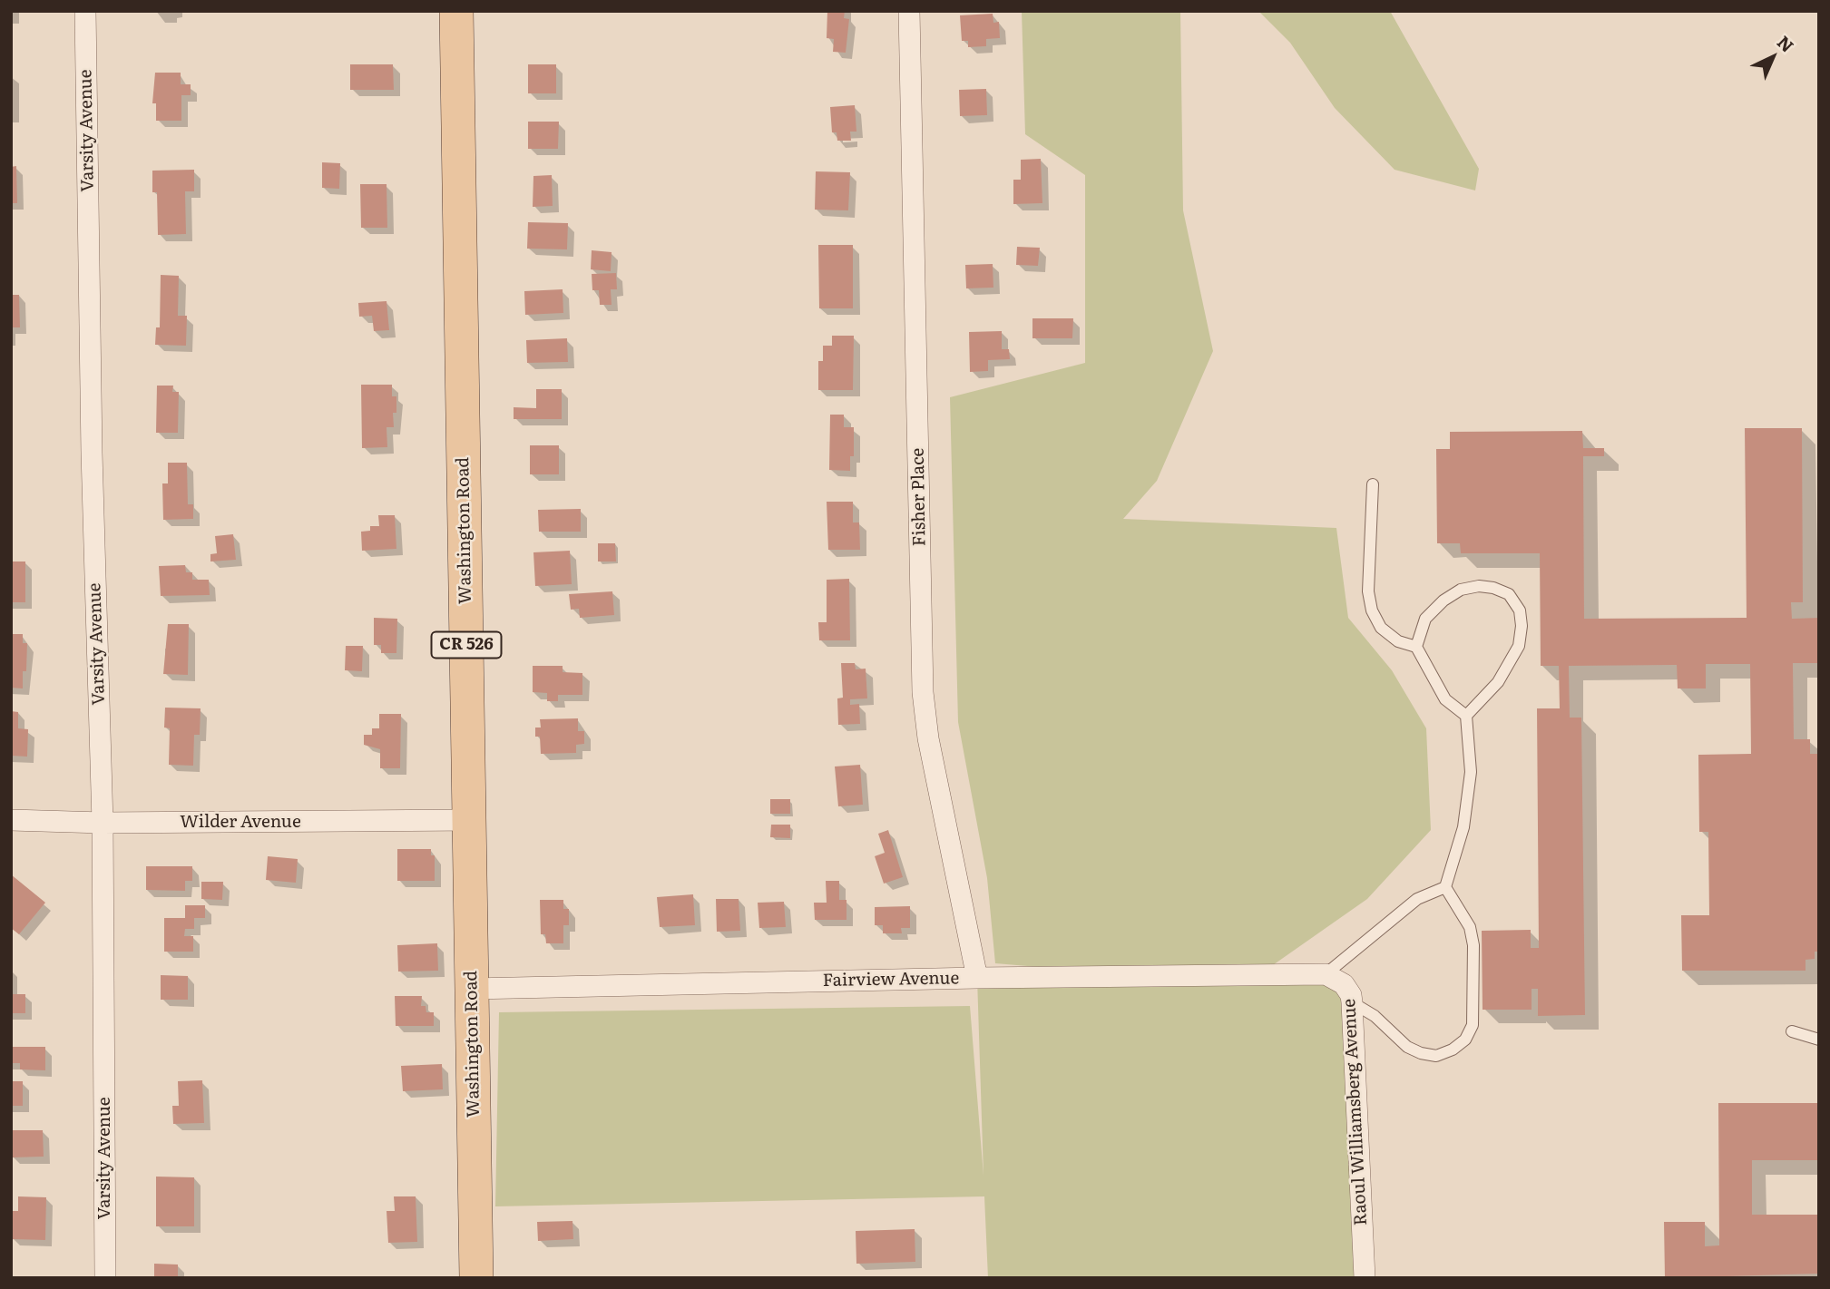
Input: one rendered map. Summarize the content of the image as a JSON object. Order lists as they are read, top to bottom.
{
  "streets": {
    "main road": ["Washington Road", "CR 526"],
    "street": [
      "Varsity Avenue",
      "Fisher Place",
      "Wilder Avenue",
      "Fairview Avenue",
      "Raoul Williamsberg Avenue"
    ]
  },
  "crossings": [
    ["Varsity Avenue", "Wilder Avenue"],
    ["Fisher Place", "Fairview Avenue"],
    ["Washington Road", "Wilder Avenue"],
    ["Washington Road", "Fairview Avenue"],
    ["Fairview Avenue", "Raoul Williamsberg Avenue"]
  ],
  "north": "top right"
}
